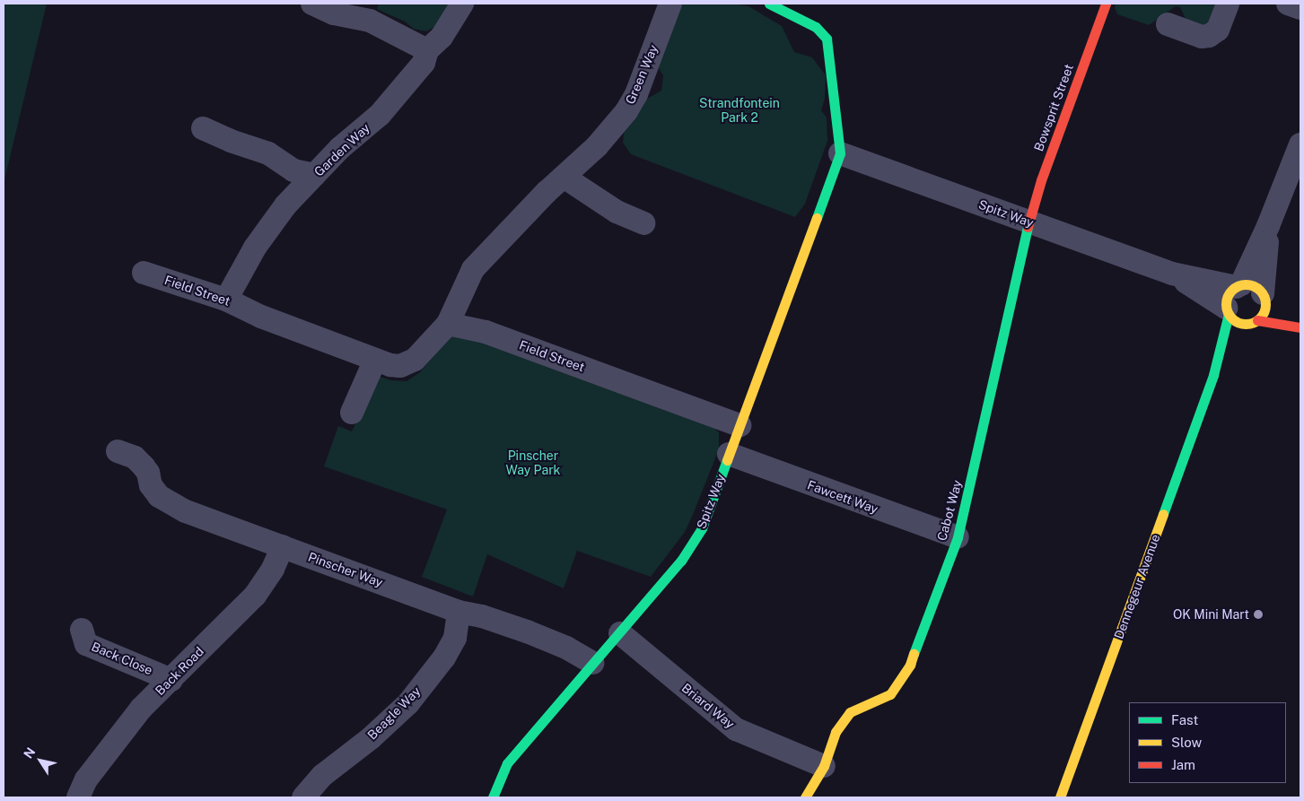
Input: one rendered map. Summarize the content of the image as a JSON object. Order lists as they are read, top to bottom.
{
  "streets": {
    "street": [
      "Green Way",
      "Bowsprit Street",
      "Garden Way",
      "Spitz Way",
      "Field Street",
      "Fawcett Way",
      "Cabot Way",
      "Pinscher Way",
      "Dennegeur Avenue",
      "Back Close",
      "Back Road",
      "Briard Way",
      "Beagle Way"
    ]
  },
  "crossings": [
    ["Green Way", "Field Street"],
    ["Bowsprit Street", "Spitz Way"],
    ["Bowsprit Street", "Cabot Way"],
    ["Garden Way", "Field Street"],
    ["Spitz Way", "Field Street"],
    ["Spitz Way", "Fawcett Way"],
    ["Spitz Way", "Cabot Way"],
    ["Spitz Way", "Pinscher Way"],
    ["Spitz Way", "Dennegeur Avenue"],
    ["Spitz Way", "Briard Way"],
    ["Fawcett Way", "Cabot Way"],
    ["Cabot Way", "Briard Way"],
    ["Pinscher Way", "Back Road"],
    ["Pinscher Way", "Beagle Way"],
    ["Back Close", "Back Road"]
  ],
  "parks": ["Strandfontein Park 2", "Pinscher Way Park"],
  "places": ["OK Mini Mart"],
  "legend": ["Fast", "Slow", "Jam"],
  "north": "top left"
}
